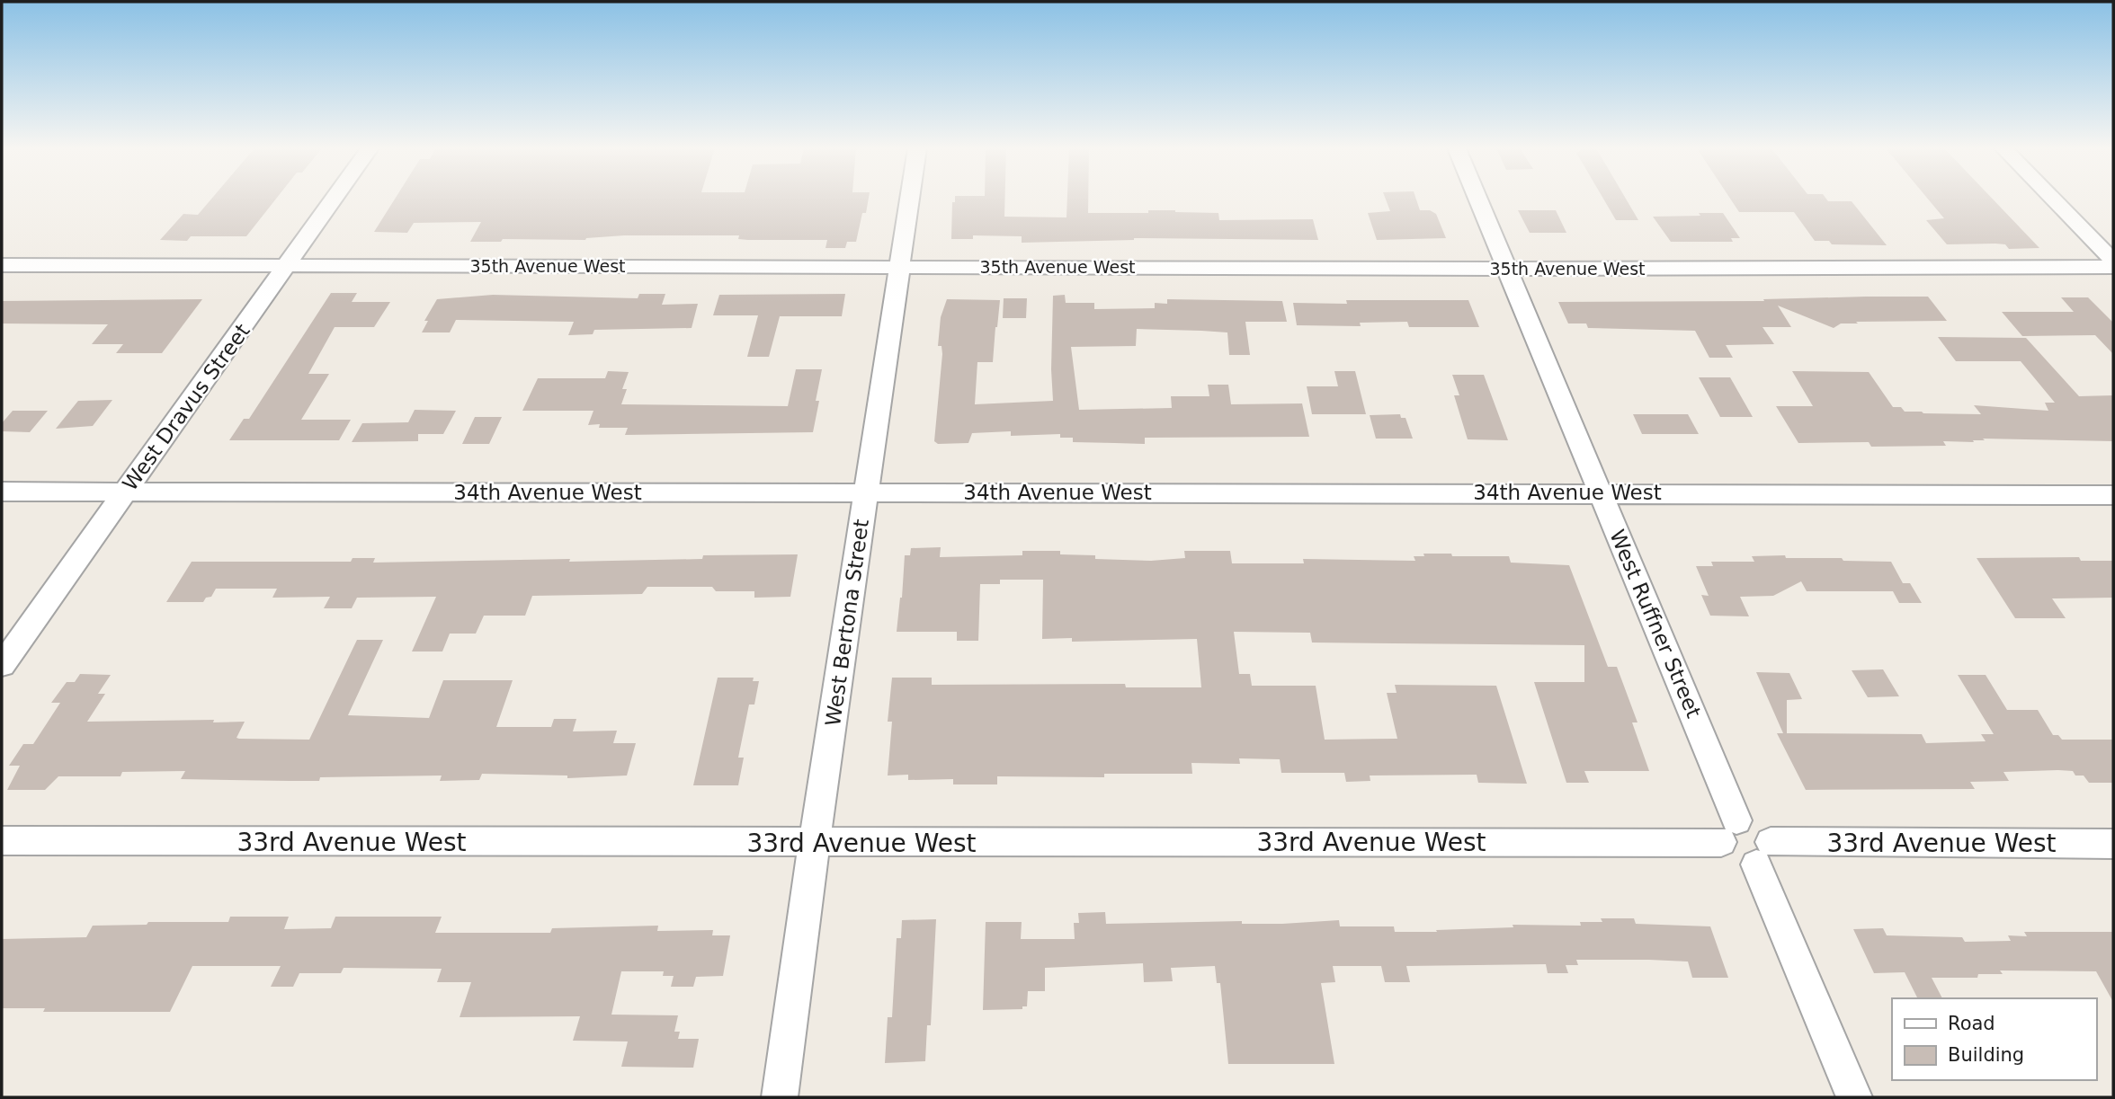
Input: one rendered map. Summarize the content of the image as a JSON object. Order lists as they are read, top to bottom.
{
  "streets": {
    "street": [
      "35th Avenue West",
      "West Dravus Street",
      "34th Avenue West",
      "West Bertona Street",
      "West Ruffner Street",
      "33rd Avenue West"
    ]
  },
  "crossings": [
    ["35th Avenue West", "West Dravus Street"],
    ["35th Avenue West", "West Bertona Street"],
    ["35th Avenue West", "West Ruffner Street"],
    ["West Dravus Street", "34th Avenue West"],
    ["34th Avenue West", "West Bertona Street"],
    ["34th Avenue West", "West Ruffner Street"],
    ["West Bertona Street", "33rd Avenue West"],
    ["West Ruffner Street", "33rd Avenue West"]
  ],
  "legend": ["Road", "Building"]
}
